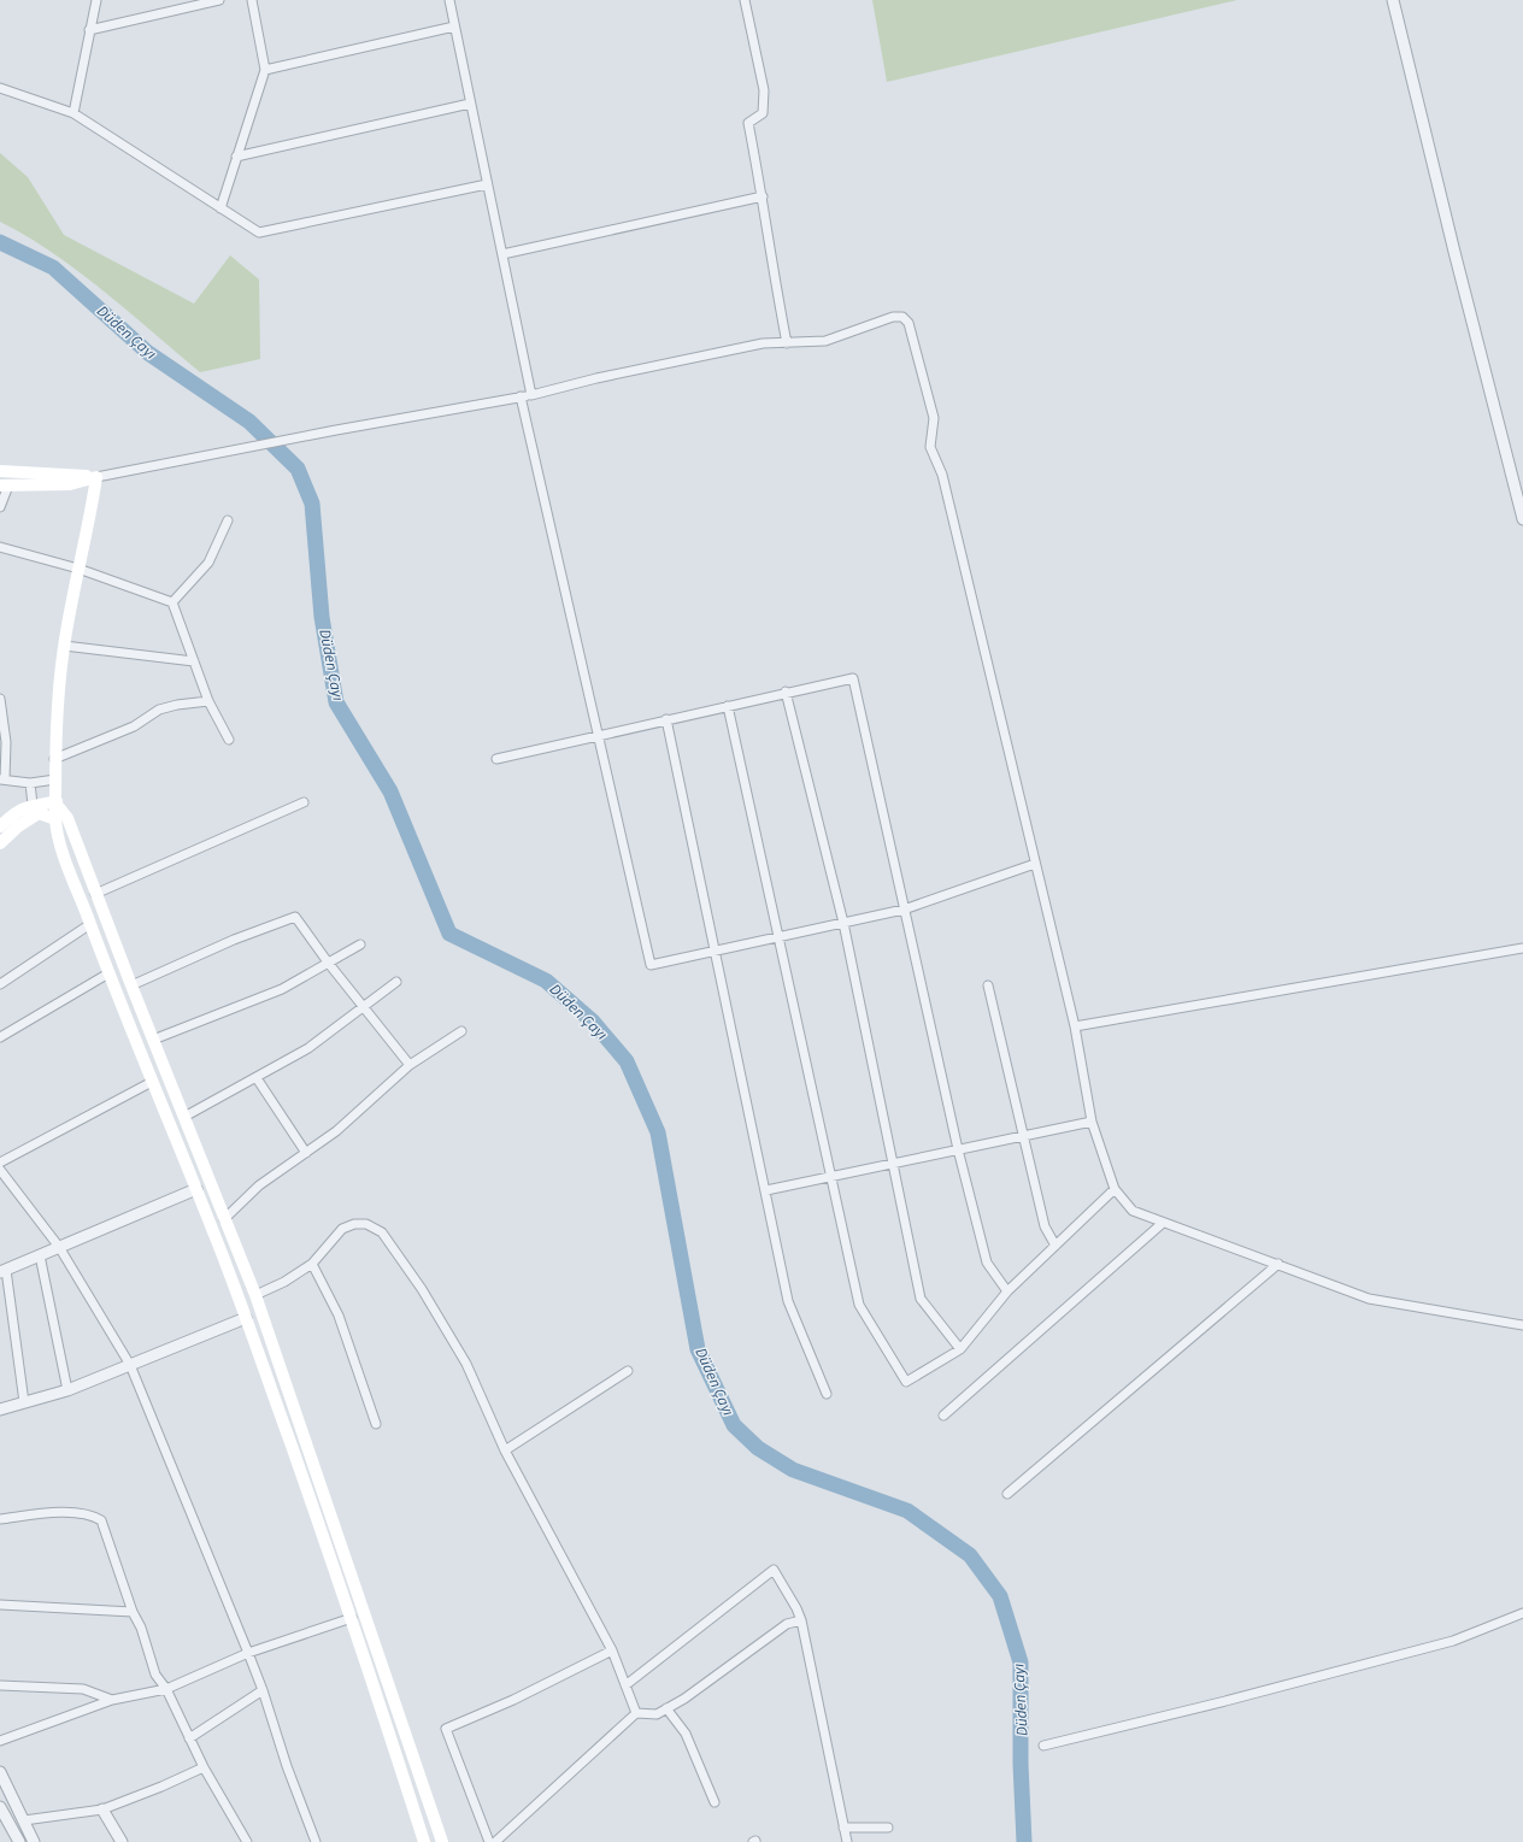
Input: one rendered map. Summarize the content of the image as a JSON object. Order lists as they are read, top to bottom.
{
  "water": ["Düden Çayı"]
}
